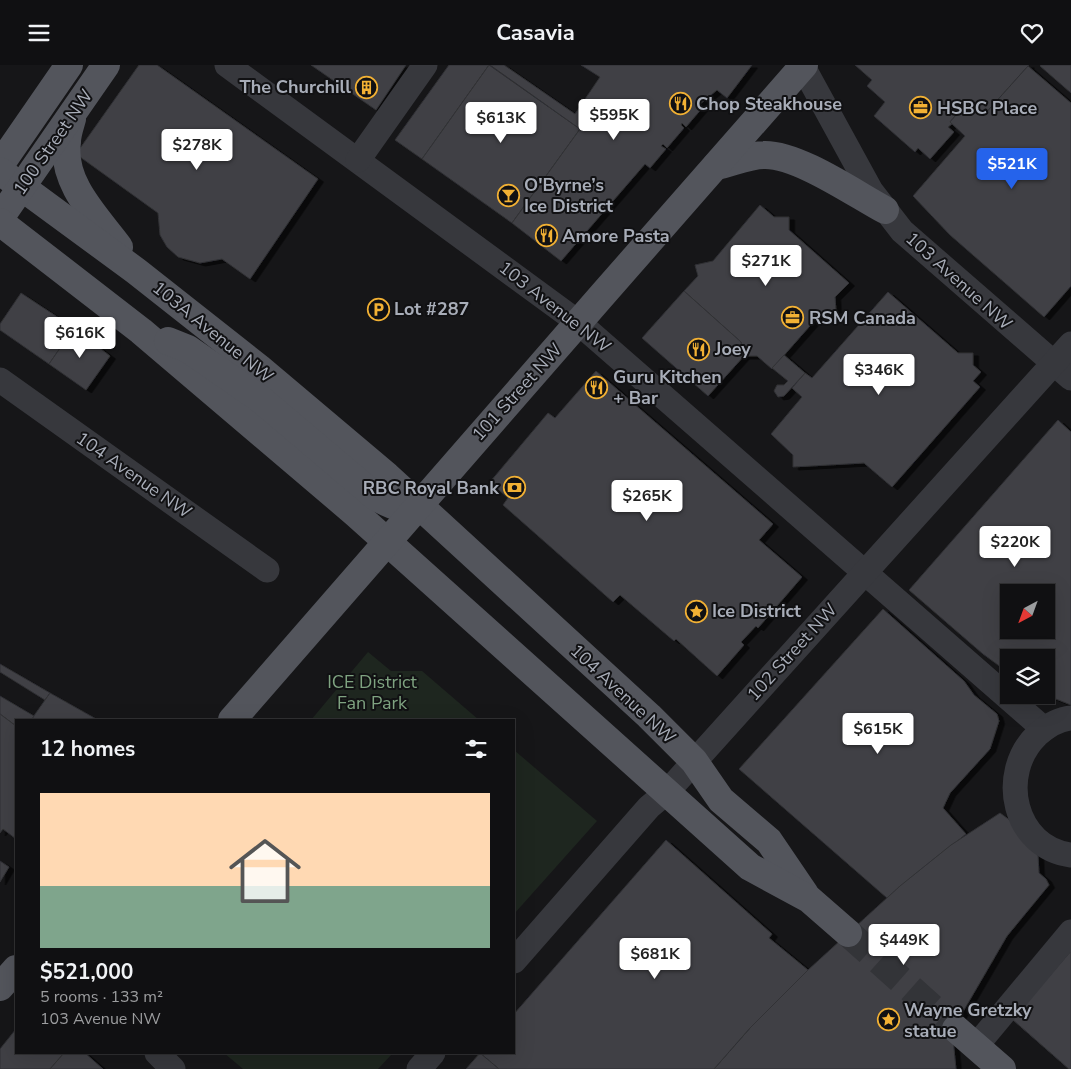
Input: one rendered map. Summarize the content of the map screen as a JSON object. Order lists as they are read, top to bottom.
{
  "streets": {
    "main road": [
      "100 Street NW",
      "103A Avenue NW",
      "101 Street NW",
      "104 Avenue NW"
    ],
    "street": ["103 Avenue NW", "102 Street NW"]
  },
  "crossings": [
    ["100 Street NW", "103A Avenue NW"],
    ["103 Avenue NW", "101 Street NW"],
    ["103 Avenue NW", "102 Street NW"],
    ["103A Avenue NW", "101 Street NW"],
    ["103A Avenue NW", "104 Avenue NW"],
    ["101 Street NW", "104 Avenue NW"],
    ["104 Avenue NW", "102 Street NW"]
  ],
  "parks": ["ICE District Fan Park"],
  "places": {
    "building": ["The Churchill"],
    "restaurant": [
      "Chop Steakhouse",
      "Amore Pasta",
      "Joey",
      "Guru Kitchen + Bar"
    ],
    "office": ["HSBC Place", "RSM Canada"],
    "bar": ["O'Byrne’s Ice District"],
    "parking": ["Lot #287"],
    "bank": ["RBC Royal Bank"],
    "place": ["Ice District", "Wayne Gretzky statue"]
  },
  "north": "bottom left",
  "page": {
    "header": "Casavia",
    "price": [
      "$595K",
      "$613K",
      "$278K",
      "$521K",
      "$271K",
      "$616K",
      "$346K",
      "$265K",
      "$220K",
      "$615K",
      "$449K",
      "$681K"
    ],
    "heading": "12 homes",
    "list": [
      {
        "name": "$521,000",
        "note": "5 rooms · 133 m² · 103 Avenue NW"
      }
    ]
  }
}
